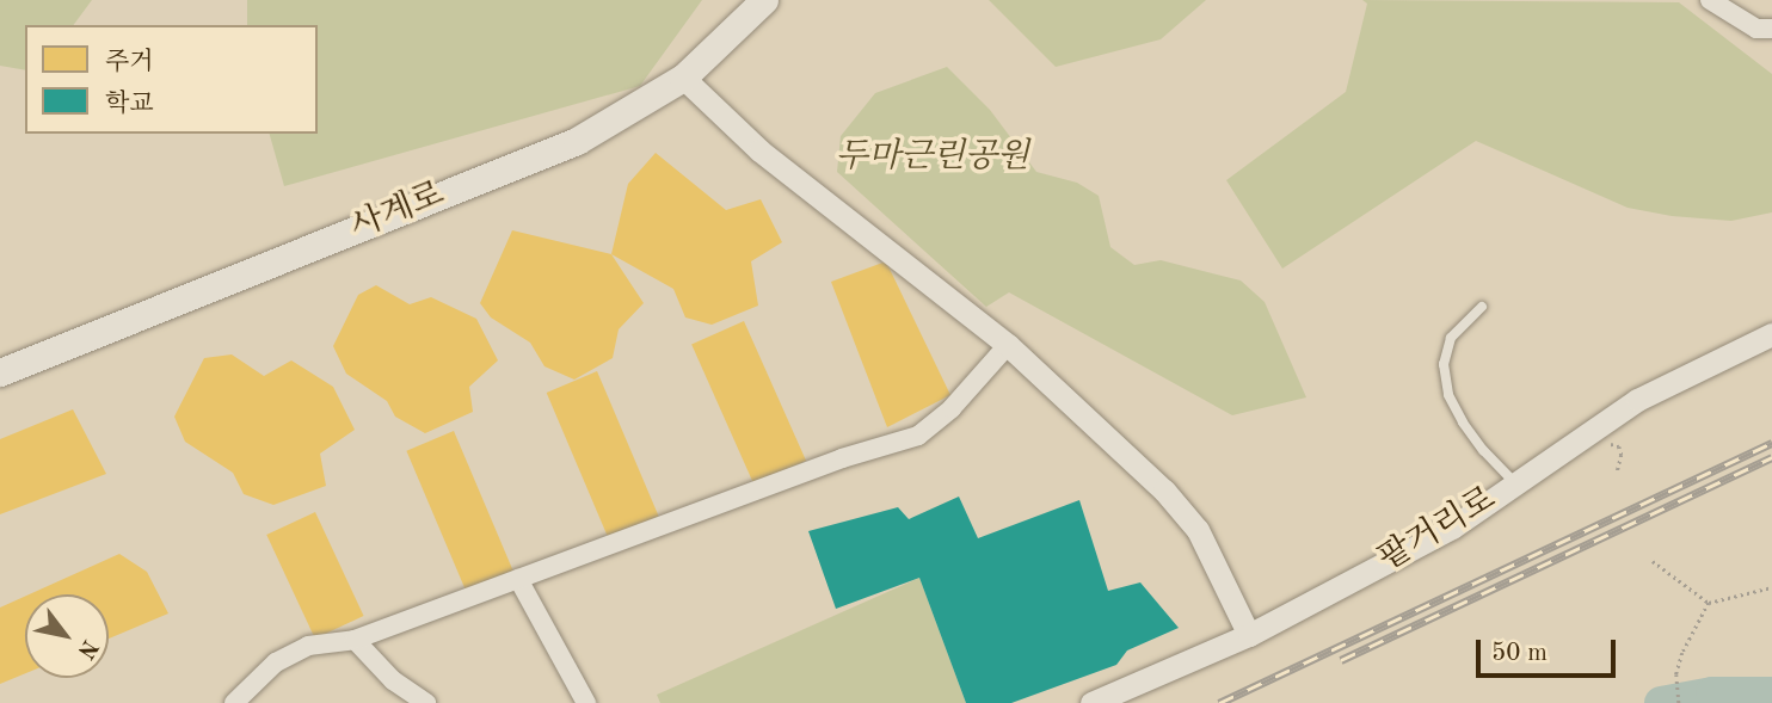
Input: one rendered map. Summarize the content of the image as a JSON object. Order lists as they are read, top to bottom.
{
  "streets": {
    "main road": ["사계로"],
    "street": ["팥거리로"]
  },
  "parks": ["두마근린공원"],
  "legend": ["주거", "학교"],
  "scale_bar": "50 m",
  "north": "bottom right"
}
